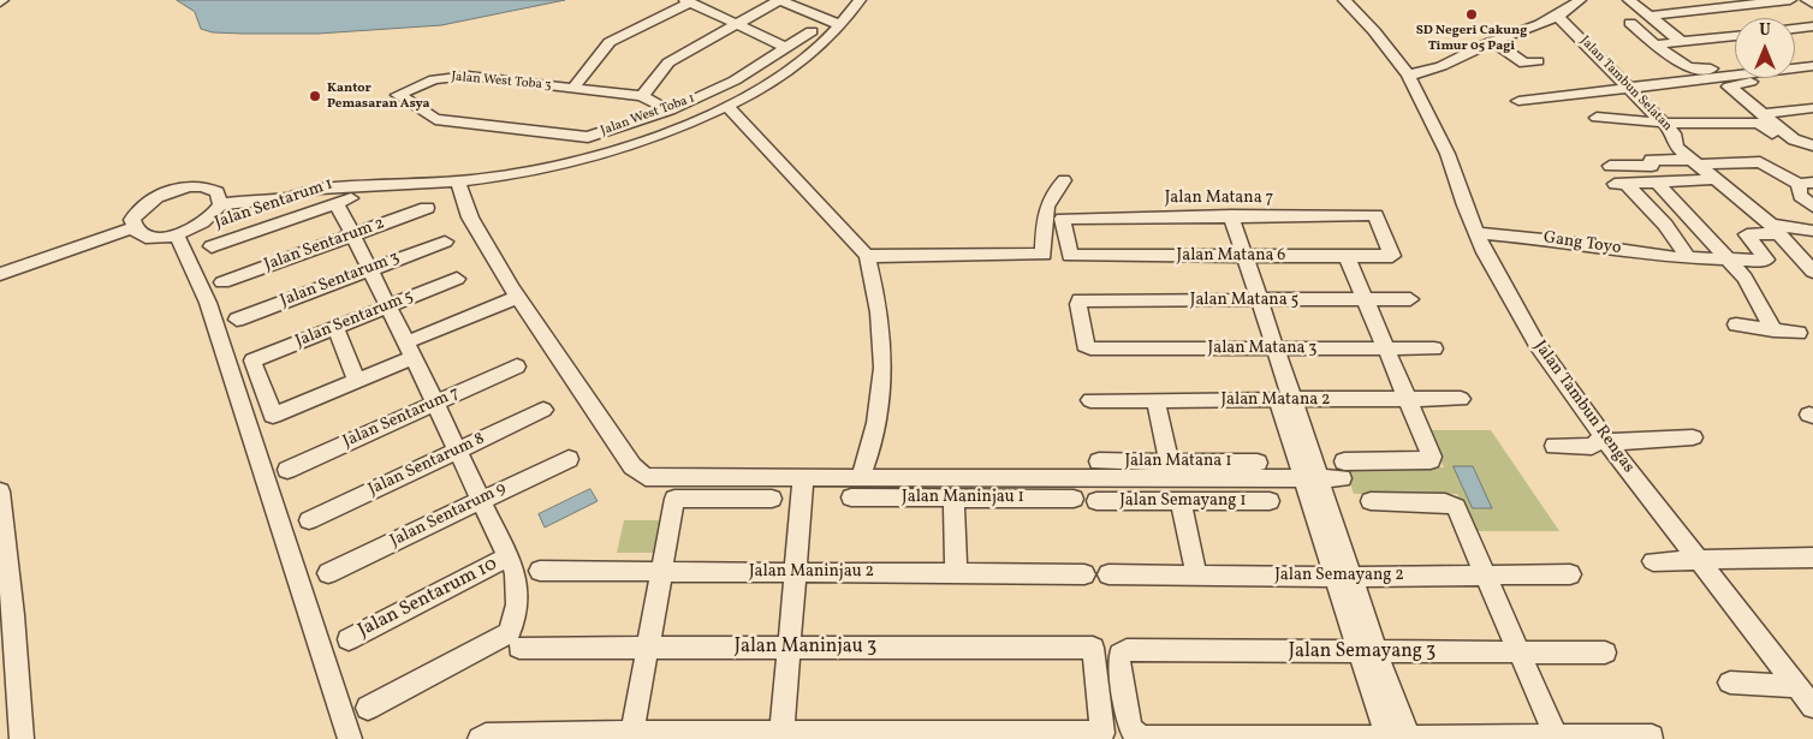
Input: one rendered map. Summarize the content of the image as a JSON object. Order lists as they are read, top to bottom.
{
  "streets": {
    "street": [
      "Jalan West Toba 3",
      "Jalan Tambun Selatan",
      "Jalan West Toba 1",
      "Jalan Matana 7",
      "Jalan Sentarum 1",
      "Gang Toyo",
      "Jalan Sentarum 2",
      "Jalan Matana 6",
      "Jalan Sentarum 3",
      "Jalan Matana 5",
      "Jalan Sentarum 5",
      "Jalan Matana 3",
      "Jalan Matana 2",
      "Jalan Tambun Rengas",
      "Jalan Sentarum 7",
      "Jalan Matana 1",
      "Jalan Sentarum 8",
      "Jalan Maninjau 1",
      "Jalan Semayang 1",
      "Jalan Sentarum 9",
      "Jalan Maninjau 2",
      "Jalan Semayang 2",
      "Jalan Sentarum 10",
      "Jalan Maninjau 3",
      "Jalan Semayang 3"
    ]
  },
  "crossings": [
    ["Jalan West Toba 3", "Jalan West Toba 1"],
    ["Jalan Tambun Selatan", "Gang Toyo"],
    ["Jalan Matana 7", "Jalan Matana 6"],
    ["Jalan Sentarum 1", "Jalan Sentarum 2"],
    ["Gang Toyo", "Jalan Tambun Rengas"],
    ["Jalan Matana 5", "Jalan Matana 3"]
  ],
  "places": ["SD Negeri Cakung Timur 05 Pagi", "Kantor Pemasaran Asya"],
  "north": "top"
}
